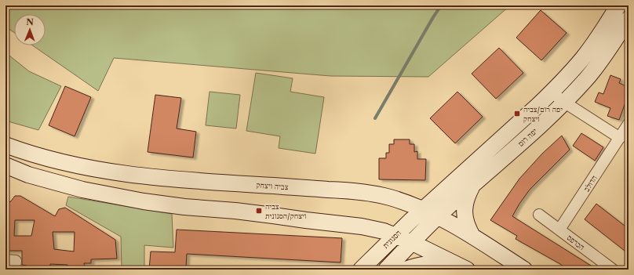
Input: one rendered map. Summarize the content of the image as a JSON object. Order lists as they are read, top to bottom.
{
  "streets": {
    "street": [
      "יפה רום",
      "הדולב",
      "צביה ויצחק",
      "הסנונית",
      "הכרפס"
    ]
  },
  "crossings": [
    ["יפה רום", "צביה ויצחק"],
    ["הדולב", "הכרפס"],
    ["צביה ויצחק", "הסנונית"]
  ],
  "places": {
    "transit": ["יפה רום/צביה ויצחק", "צביה ויצחק/הסנונית"]
  },
  "north": "top"
}
